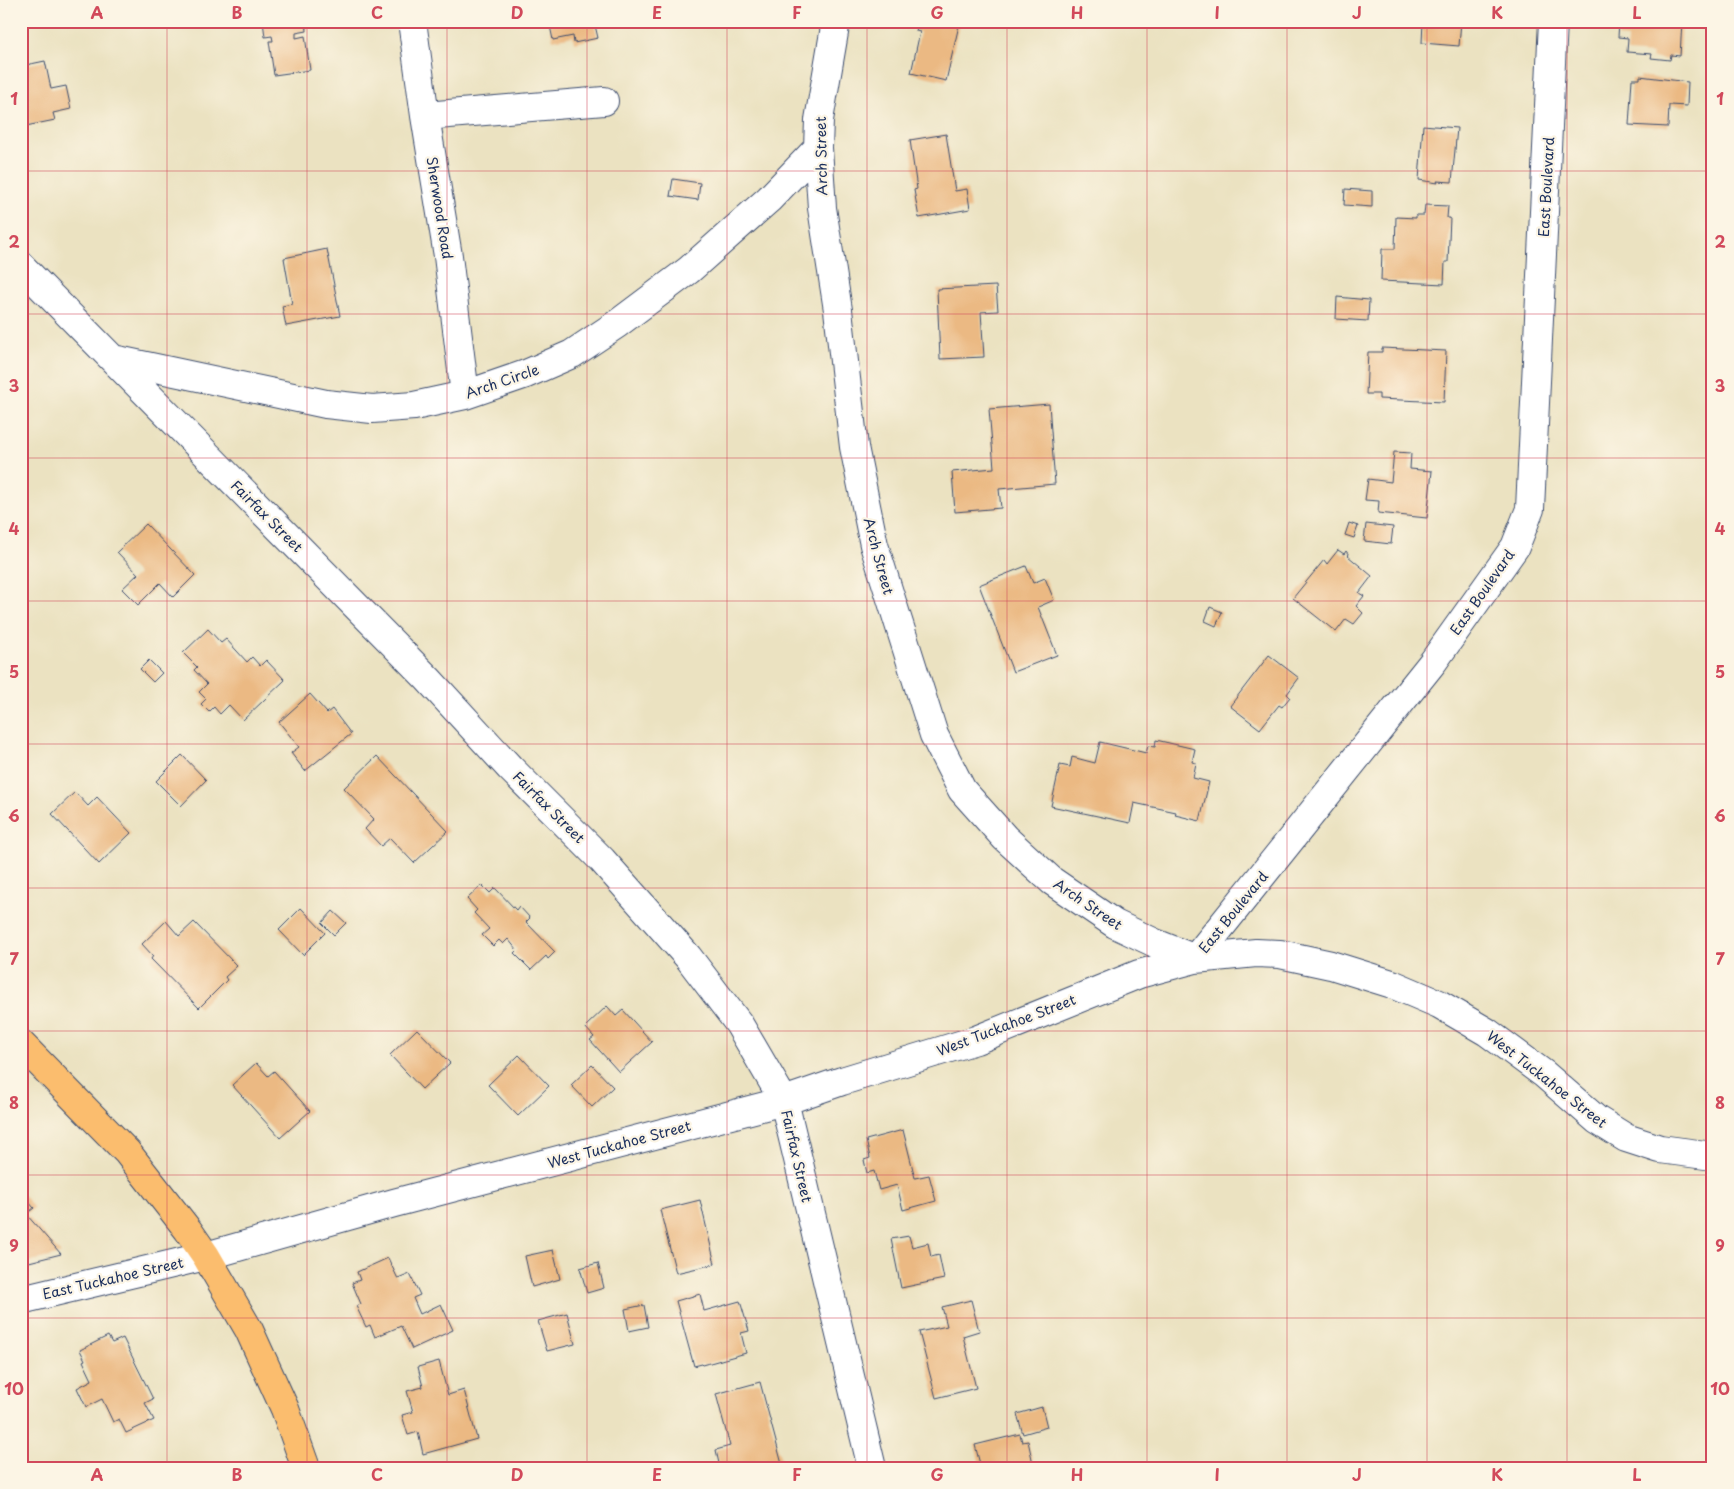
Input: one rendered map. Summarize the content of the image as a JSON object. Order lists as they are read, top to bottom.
{
  "streets": {
    "street": [
      "Arch Street",
      "East Boulevard",
      "Sherwood Road",
      "Arch Circle",
      "Fairfax Street",
      "West Tuckahoe Street",
      "East Tuckahoe Street"
    ]
  },
  "crossings": [
    ["Arch Street", "East Boulevard"],
    ["Arch Street", "Arch Circle"],
    ["Arch Street", "West Tuckahoe Street"],
    ["East Boulevard", "West Tuckahoe Street"],
    ["Sherwood Road", "Arch Circle"],
    ["Arch Circle", "Fairfax Street"],
    ["Fairfax Street", "West Tuckahoe Street"],
    ["West Tuckahoe Street", "East Tuckahoe Street"]
  ],
  "grid": {
    "columns": [
      "A",
      "B",
      "C",
      "D",
      "E",
      "F",
      "G",
      "H",
      "I",
      "J",
      "K",
      "L"
    ],
    "rows": [
      "1",
      "2",
      "3",
      "4",
      "5",
      "6",
      "7",
      "8",
      "9",
      "10"
    ]
  }
}
